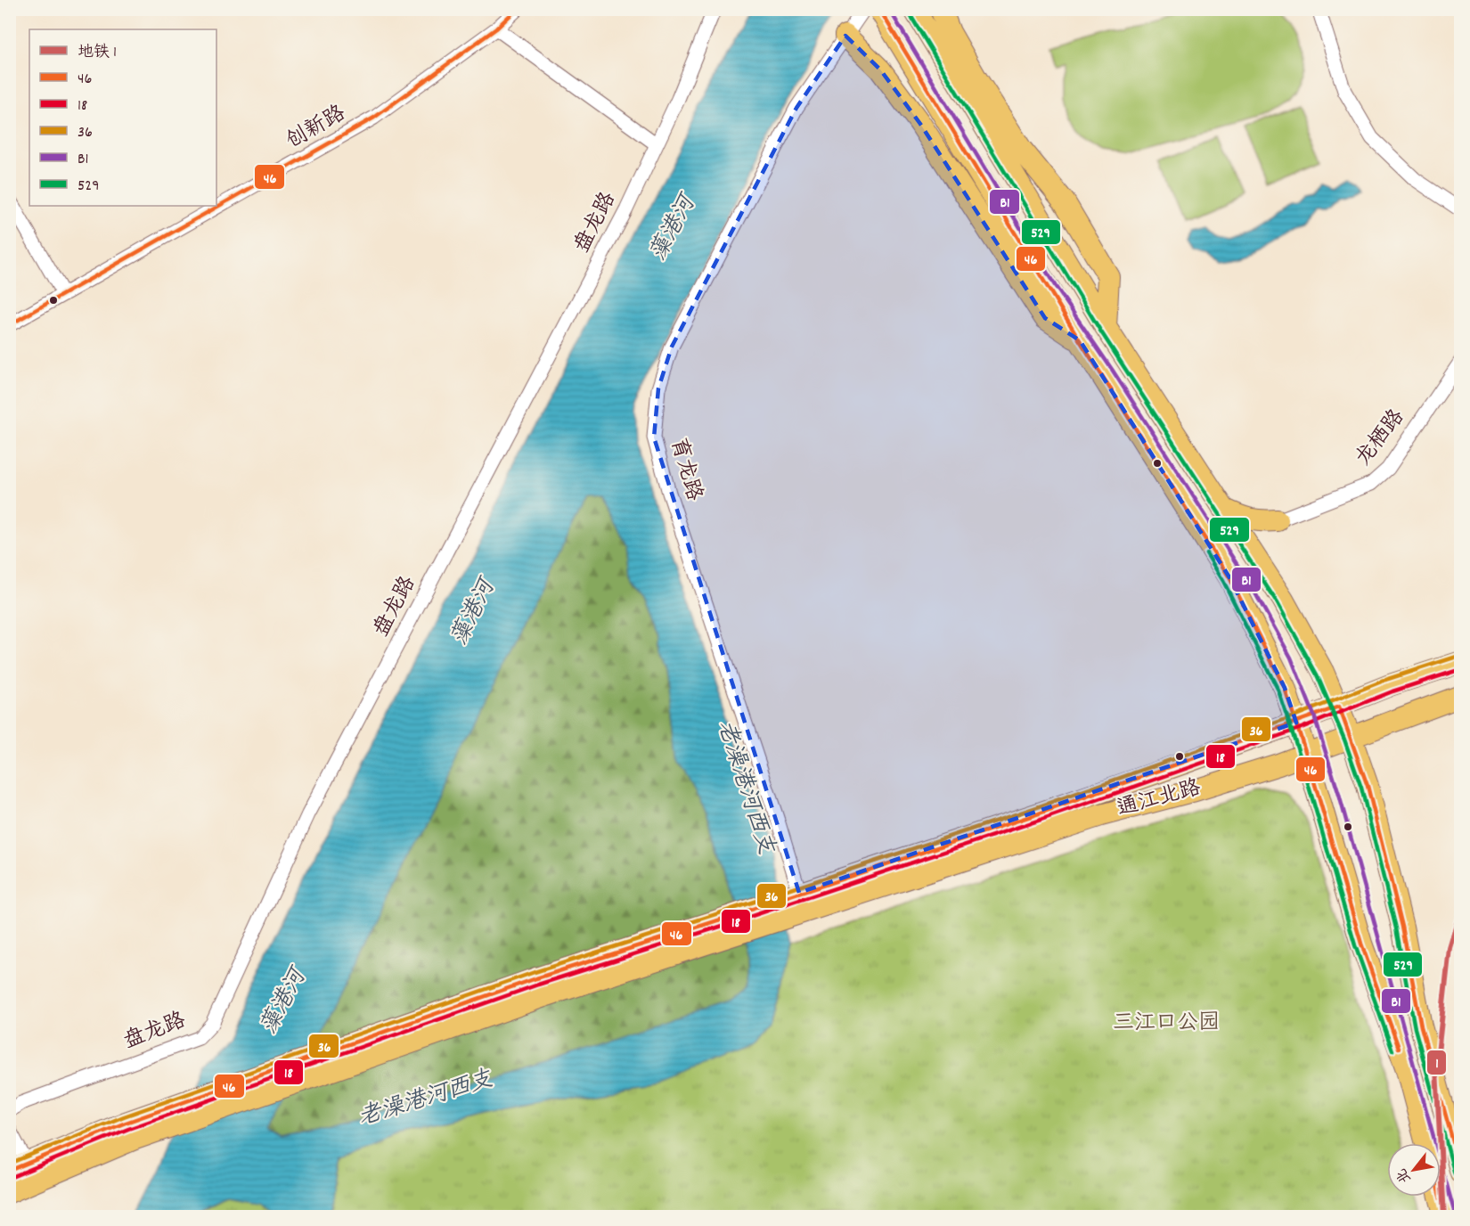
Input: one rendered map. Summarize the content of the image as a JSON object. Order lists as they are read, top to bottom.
{
  "streets": {
    "main road": ["通江北路"],
    "street": [
      "创新路",
      "盘龙路",
      "龙栖路",
      "育龙路"
    ]
  },
  "crossings": [
    ["育龙路", "通江北路"]
  ],
  "water": ["藻港河", "老澡港河西支"],
  "parks": ["三江口公园"],
  "lines": [
    "transit line 46",
    "transit line B1",
    "transit line 529",
    "transit line 36",
    "transit line 18",
    "metro line 1"
  ],
  "legend": [
    "地铁 1",
    "46",
    "18",
    "36",
    "B1",
    "529"
  ],
  "north": "bottom left"
}
